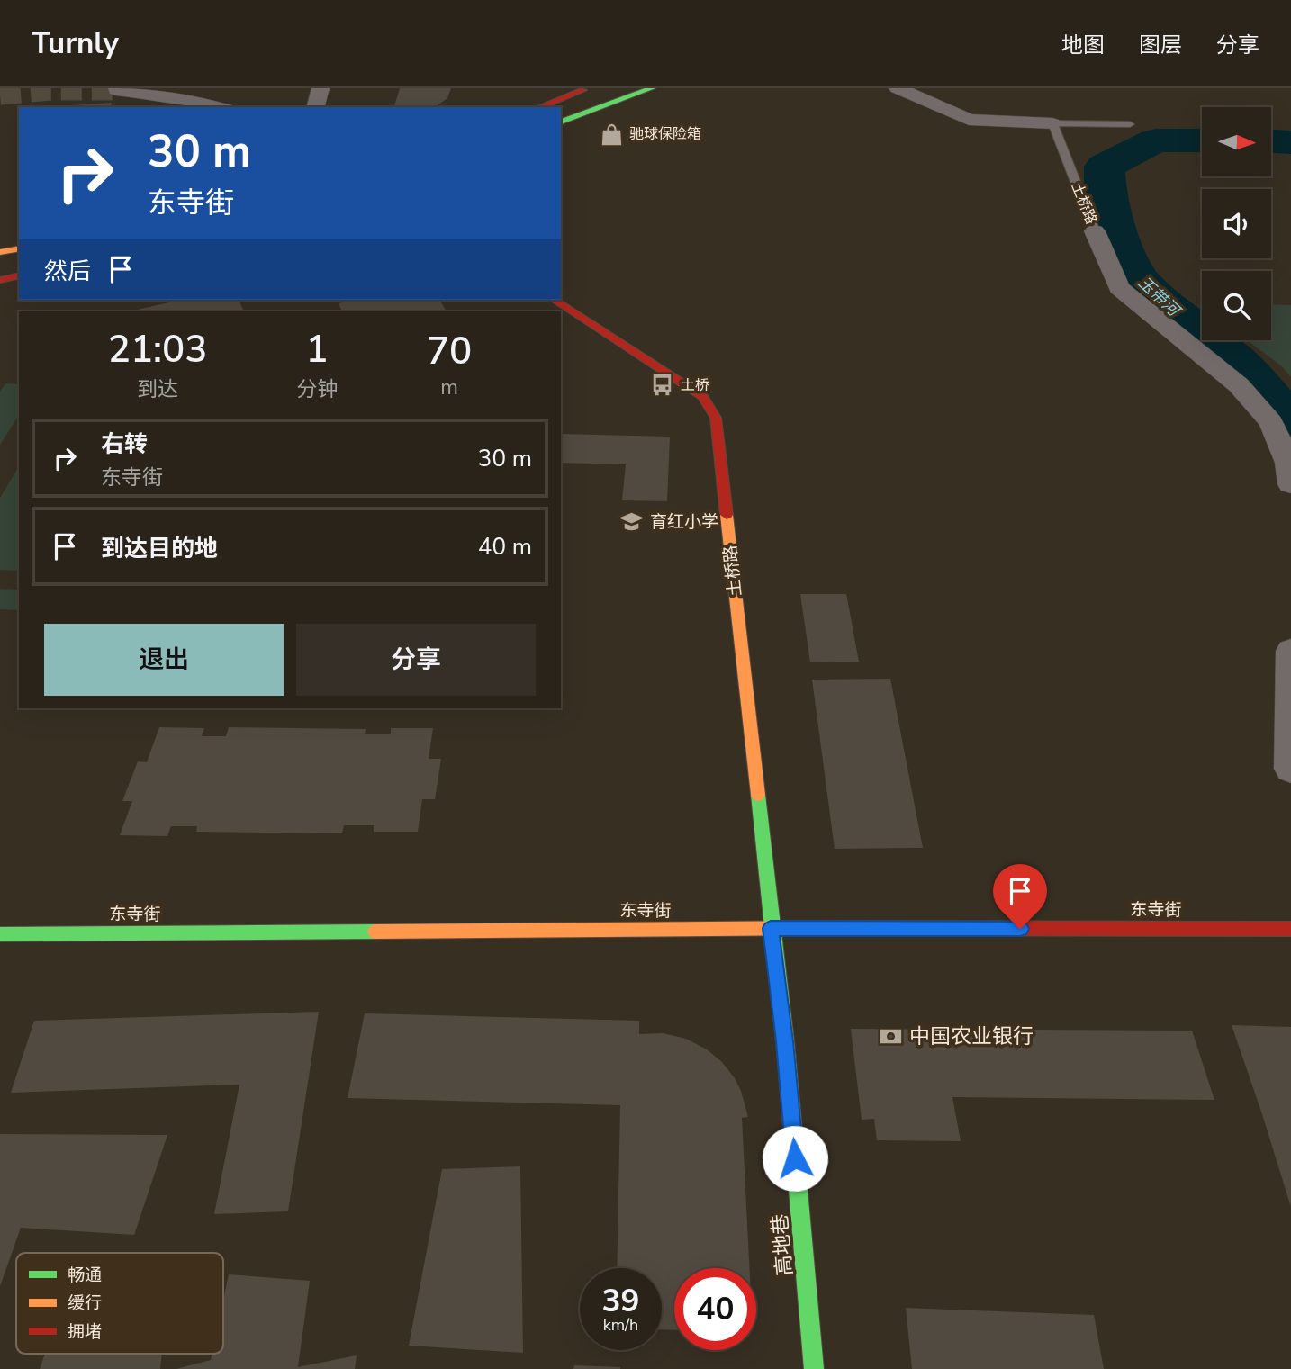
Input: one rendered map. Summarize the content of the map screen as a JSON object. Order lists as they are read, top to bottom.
{
  "streets": {
    "street": ["土桥路", "东寺街", "高地巷"]
  },
  "crossings": [
    ["土桥路", "东寺街"],
    ["土桥路", "高地巷"],
    ["东寺街", "高地巷"]
  ],
  "water": ["玉带河"],
  "places": {
    "shop": ["驰球保险箱"],
    "bus stop": ["土桥"],
    "school or university": ["育红小学"],
    "bank": ["中国农业银行"]
  },
  "legend": ["畅通", "缓行", "拥堵"],
  "north": "right",
  "page": {
    "header": "Turnly",
    "nav": ["地图", "图层", "分享"],
    "turn": ["30 m", "东寺街"],
    "then": "然后",
    "eta": [
      "21:03",
      "到达",
      "1",
      "分钟",
      "70",
      "m"
    ],
    "list": [
      {
        "name": "右转",
        "note": "东寺街",
        "value": "30 m"
      },
      {
        "name": "到达目的地",
        "value": "40 m"
      }
    ],
    "buttons": ["退出", "分享"],
    "speed": "39 km/h",
    "limit": "40"
  }
}
